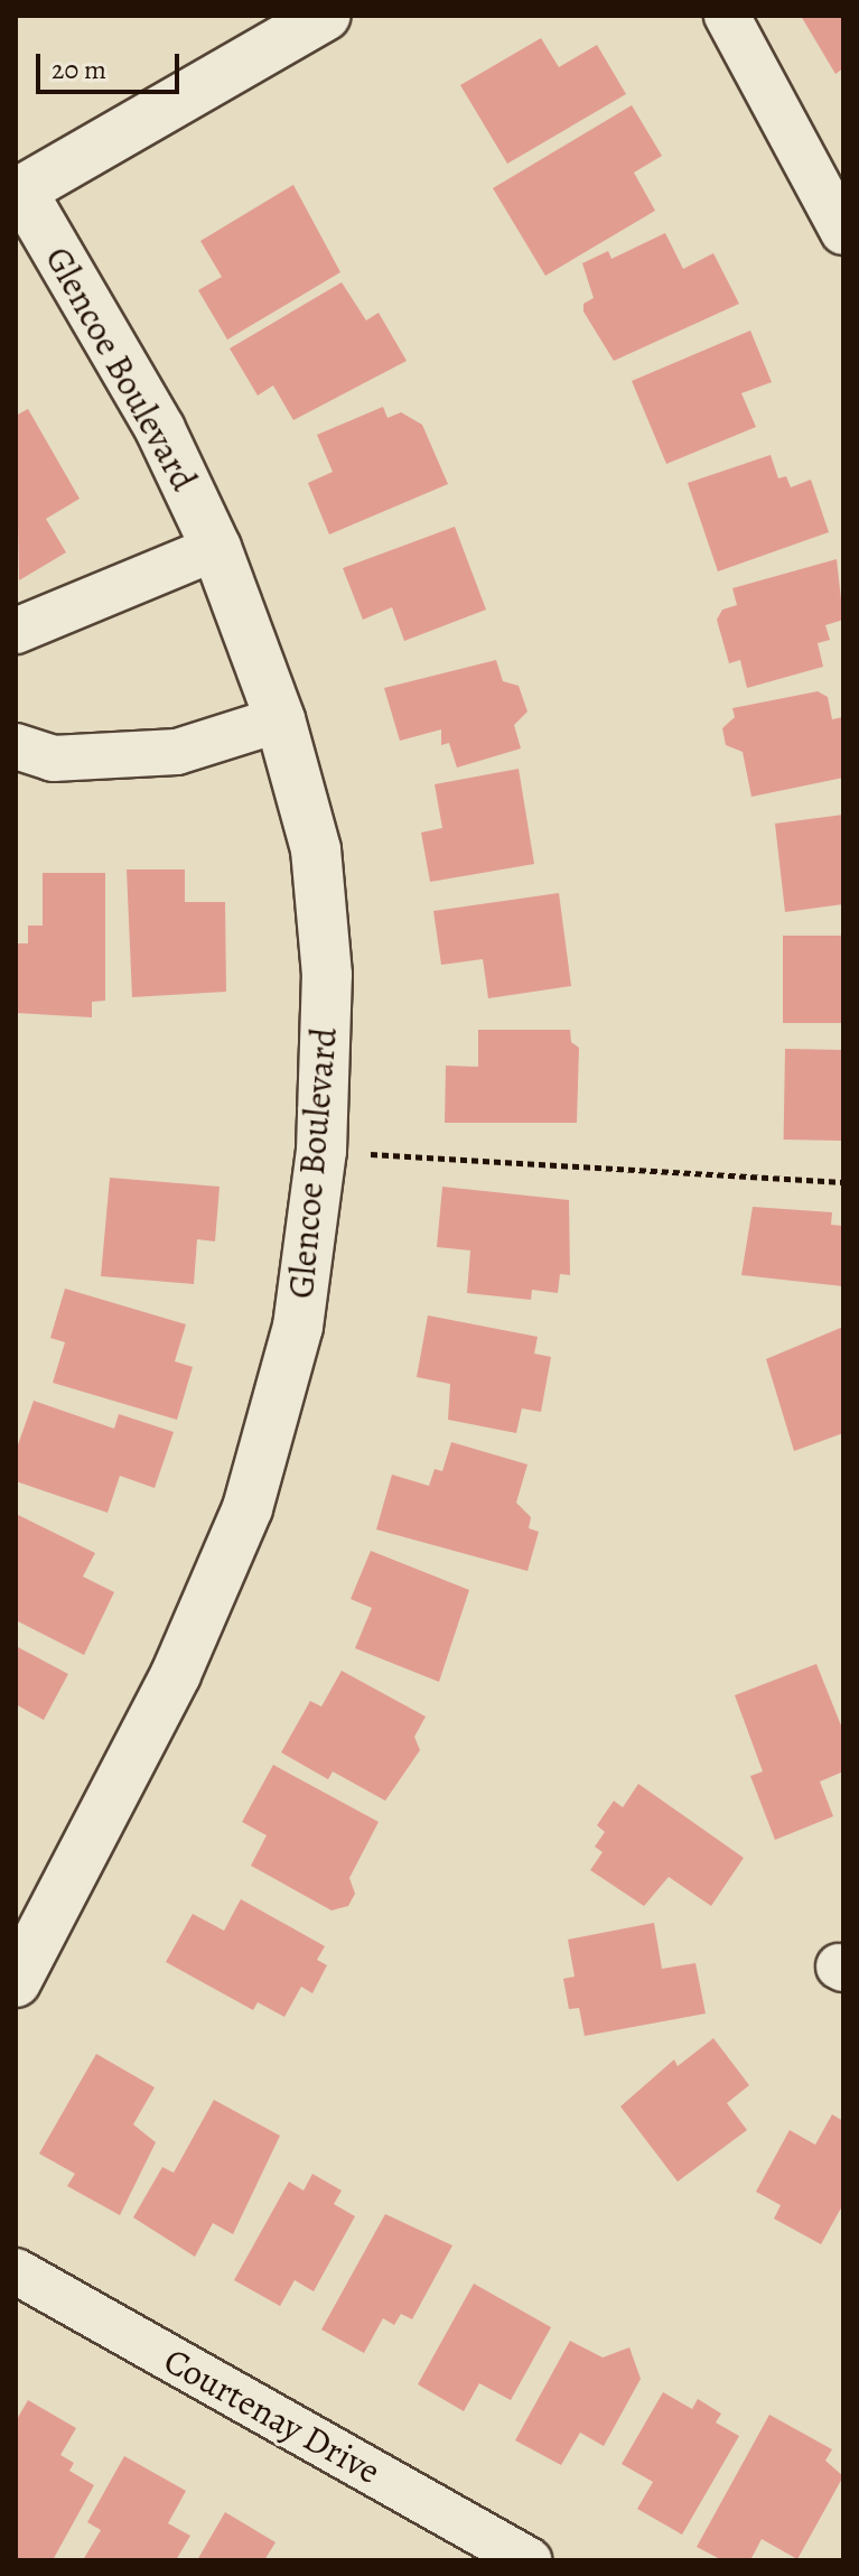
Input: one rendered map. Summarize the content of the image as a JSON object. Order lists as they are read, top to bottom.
{
  "streets": {
    "street": ["Glencoe Boulevard", "Courtenay Drive"]
  },
  "scale_bar": "20 m"
}
